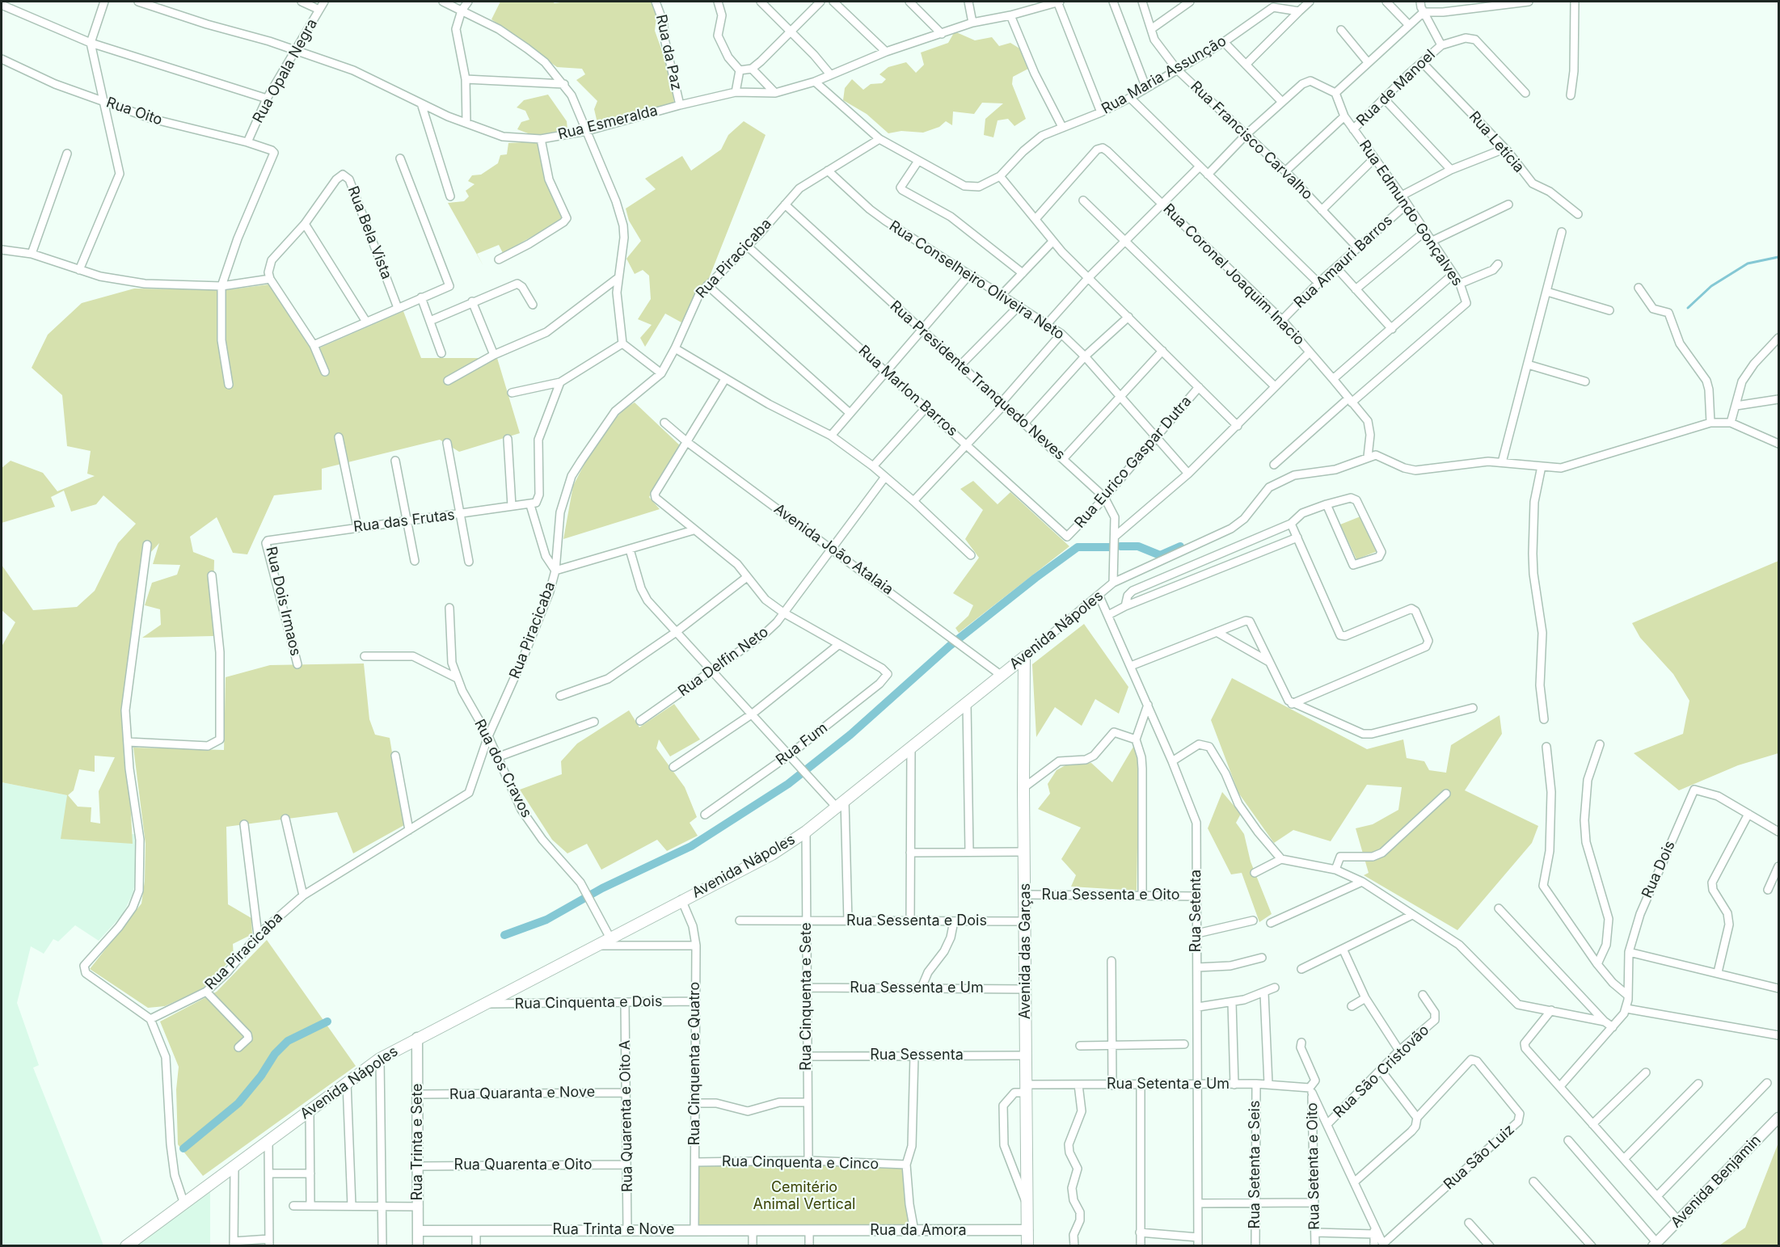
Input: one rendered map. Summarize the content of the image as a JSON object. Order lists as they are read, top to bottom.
{
  "streets": {
    "main road": ["Avenida Nápoles", "Avenida das Garças"],
    "street": [
      "Rua da Paz",
      "Rua Opala Negra",
      "Rua Maria Assunção",
      "Rua de Manoel",
      "Rua Oito",
      "Rua Esmeralda",
      "Rua Francisco Carvalho",
      "Rua Letícia",
      "Rua Edmundo Gonçalves",
      "Rua Bela Vista",
      "Rua Piracicaba",
      "Rua Amauri Barros",
      "Rua Coronel Joaquim Inacio",
      "Rua Conselheiro Oliveira Neto",
      "Rua Presidente Tranquedo Neves",
      "Rua Marlon Barros",
      "Rua Eurico Gaspar Dutra",
      "Rua das Frutas",
      "Avenida João Atalaia",
      "Rua Dois Irmaos",
      "Rua Delfin Neto",
      "Rua Fum",
      "Rua dos Cravos",
      "Rua Dois",
      "Rua Sessenta e Oito",
      "Rua Setenta",
      "Rua Sessenta e Dois",
      "Rua Sessenta e Um",
      "Rua Cinquenta e Sete",
      "Rua Cinquenta e Dois",
      "Rua Sessenta",
      "Rua Cinquenta e Quatro",
      "Rua São Cristovão",
      "Rua Setenta e Um",
      "Rua Quaranta e Nove",
      "Rua Quarenta e Oito A",
      "Rua Trinta e Sete",
      "Rua São Luiz",
      "Rua Cinquenta e Cinco",
      "Rua Setenta e Seis",
      "Rua Quarenta e Oito",
      "Rua Setenta e Oito",
      "Avenida Benjamin",
      "Rua Trinta e Nove",
      "Rua da Amora"
    ]
  },
  "crossings": [
    ["Rua da Paz", "Rua Esmeralda"],
    ["Rua Opala Negra", "Rua Oito"],
    ["Rua Opala Negra", "Rua Esmeralda"],
    ["Rua Maria Assunção", "Rua Esmeralda"],
    ["Rua Maria Assunção", "Rua Francisco Carvalho"],
    ["Rua Maria Assunção", "Rua Piracicaba"],
    ["Rua de Manoel", "Rua Letícia"],
    ["Rua de Manoel", "Rua Edmundo Gonçalves"],
    ["Rua Francisco Carvalho", "Rua Amauri Barros"],
    ["Rua Edmundo Gonçalves", "Rua Amauri Barros"],
    ["Rua Edmundo Gonçalves", "Rua Coronel Joaquim Inacio"],
    ["Rua Piracicaba", "Rua Conselheiro Oliveira Neto"],
    ["Rua Piracicaba", "Rua Presidente Tranquedo Neves"],
    ["Rua Piracicaba", "Rua Marlon Barros"],
    ["Rua Piracicaba", "Rua dos Cravos"],
    ["Rua Amauri Barros", "Rua Coronel Joaquim Inacio"],
    ["Rua Coronel Joaquim Inacio", "Avenida Nápoles"],
    ["Rua Conselheiro Oliveira Neto", "Rua Eurico Gaspar Dutra"],
    ["Rua Presidente Tranquedo Neves", "Rua Eurico Gaspar Dutra"],
    ["Rua Presidente Tranquedo Neves", "Avenida Nápoles"],
    ["Rua Marlon Barros", "Rua Eurico Gaspar Dutra"],
    ["Rua das Frutas", "Rua Dois Irmaos"],
    ["Avenida João Atalaia", "Avenida Nápoles"],
    ["Avenida João Atalaia", "Rua Delfin Neto"],
    ["Avenida Nápoles", "Rua dos Cravos"],
    ["Avenida Nápoles", "Rua Setenta"],
    ["Avenida Nápoles", "Avenida das Garças"],
    ["Avenida Nápoles", "Rua Cinquenta e Sete"],
    ["Avenida Nápoles", "Rua Cinquenta e Dois"],
    ["Avenida Nápoles", "Rua Cinquenta e Quatro"],
    ["Avenida Nápoles", "Rua Trinta e Sete"],
    ["Rua Sessenta e Oito", "Rua Setenta"],
    ["Rua Sessenta e Oito", "Avenida das Garças"],
    ["Rua Setenta", "Rua Setenta e Um"],
    ["Rua Sessenta e Dois", "Avenida das Garças"],
    ["Rua Sessenta e Dois", "Rua Cinquenta e Sete"],
    ["Avenida das Garças", "Rua Sessenta e Um"],
    ["Avenida das Garças", "Rua Sessenta"],
    ["Avenida das Garças", "Rua Setenta e Um"],
    ["Avenida das Garças", "Rua da Amora"],
    ["Rua Sessenta e Um", "Rua Cinquenta e Sete"],
    ["Rua Cinquenta e Sete", "Rua Sessenta"],
    ["Rua Cinquenta e Sete", "Rua Cinquenta e Cinco"],
    ["Rua Cinquenta e Dois", "Rua Cinquenta e Quatro"],
    ["Rua Cinquenta e Dois", "Rua Quarenta e Oito A"],
    ["Rua Cinquenta e Quatro", "Rua Cinquenta e Cinco"],
    ["Rua Cinquenta e Quatro", "Rua Trinta e Nove"],
    ["Rua Setenta e Um", "Rua Setenta e Seis"],
    ["Rua Setenta e Um", "Rua Setenta e Oito"],
    ["Rua Quaranta e Nove", "Rua Quarenta e Oito A"],
    ["Rua Quaranta e Nove", "Rua Trinta e Sete"],
    ["Rua Quarenta e Oito A", "Rua Quarenta e Oito"],
    ["Rua Quarenta e Oito A", "Rua Trinta e Nove"],
    ["Rua Trinta e Sete", "Rua Quarenta e Oito"],
    ["Rua Trinta e Sete", "Rua Trinta e Nove"],
    ["Rua Trinta e Nove", "Rua da Amora"]
  ],
  "parks": ["Cemitério Animal Vertical"]
}
